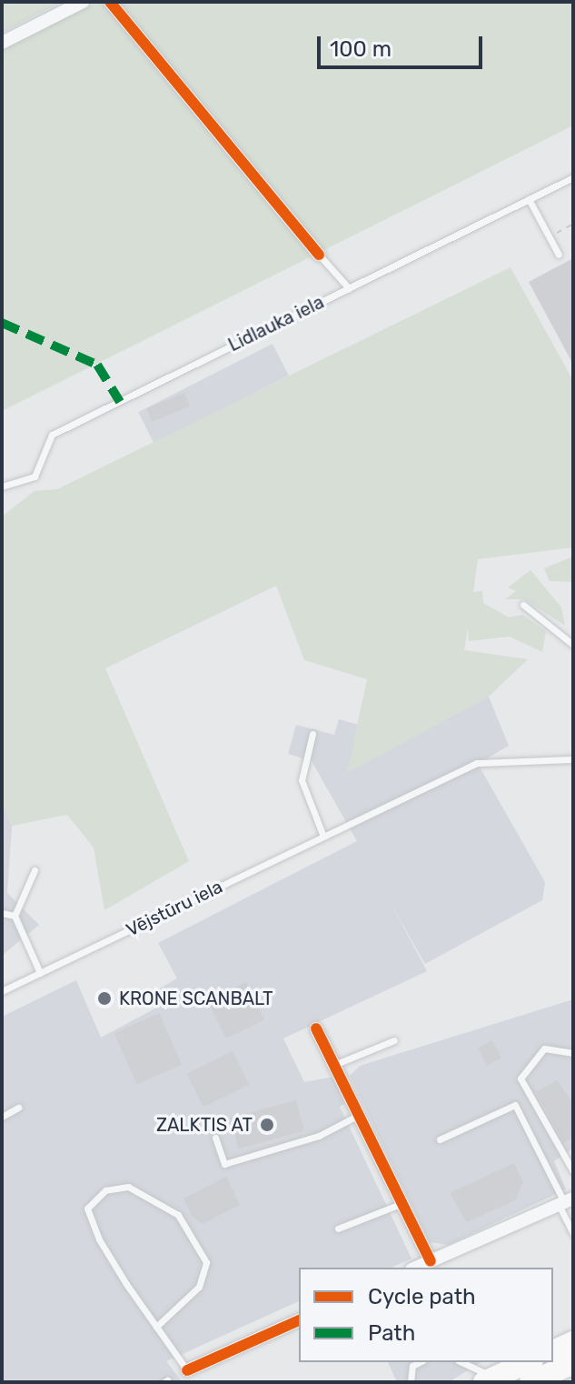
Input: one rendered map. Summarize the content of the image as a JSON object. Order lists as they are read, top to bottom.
{
  "streets": {
    "lane": ["Lidlauka iela", "Vējstūru iela"]
  },
  "places": ["KRONE SCANBALT", "ZALKTIS AT"],
  "legend": ["Cycle path", "Path"],
  "scale_bar": "100 m"
}
